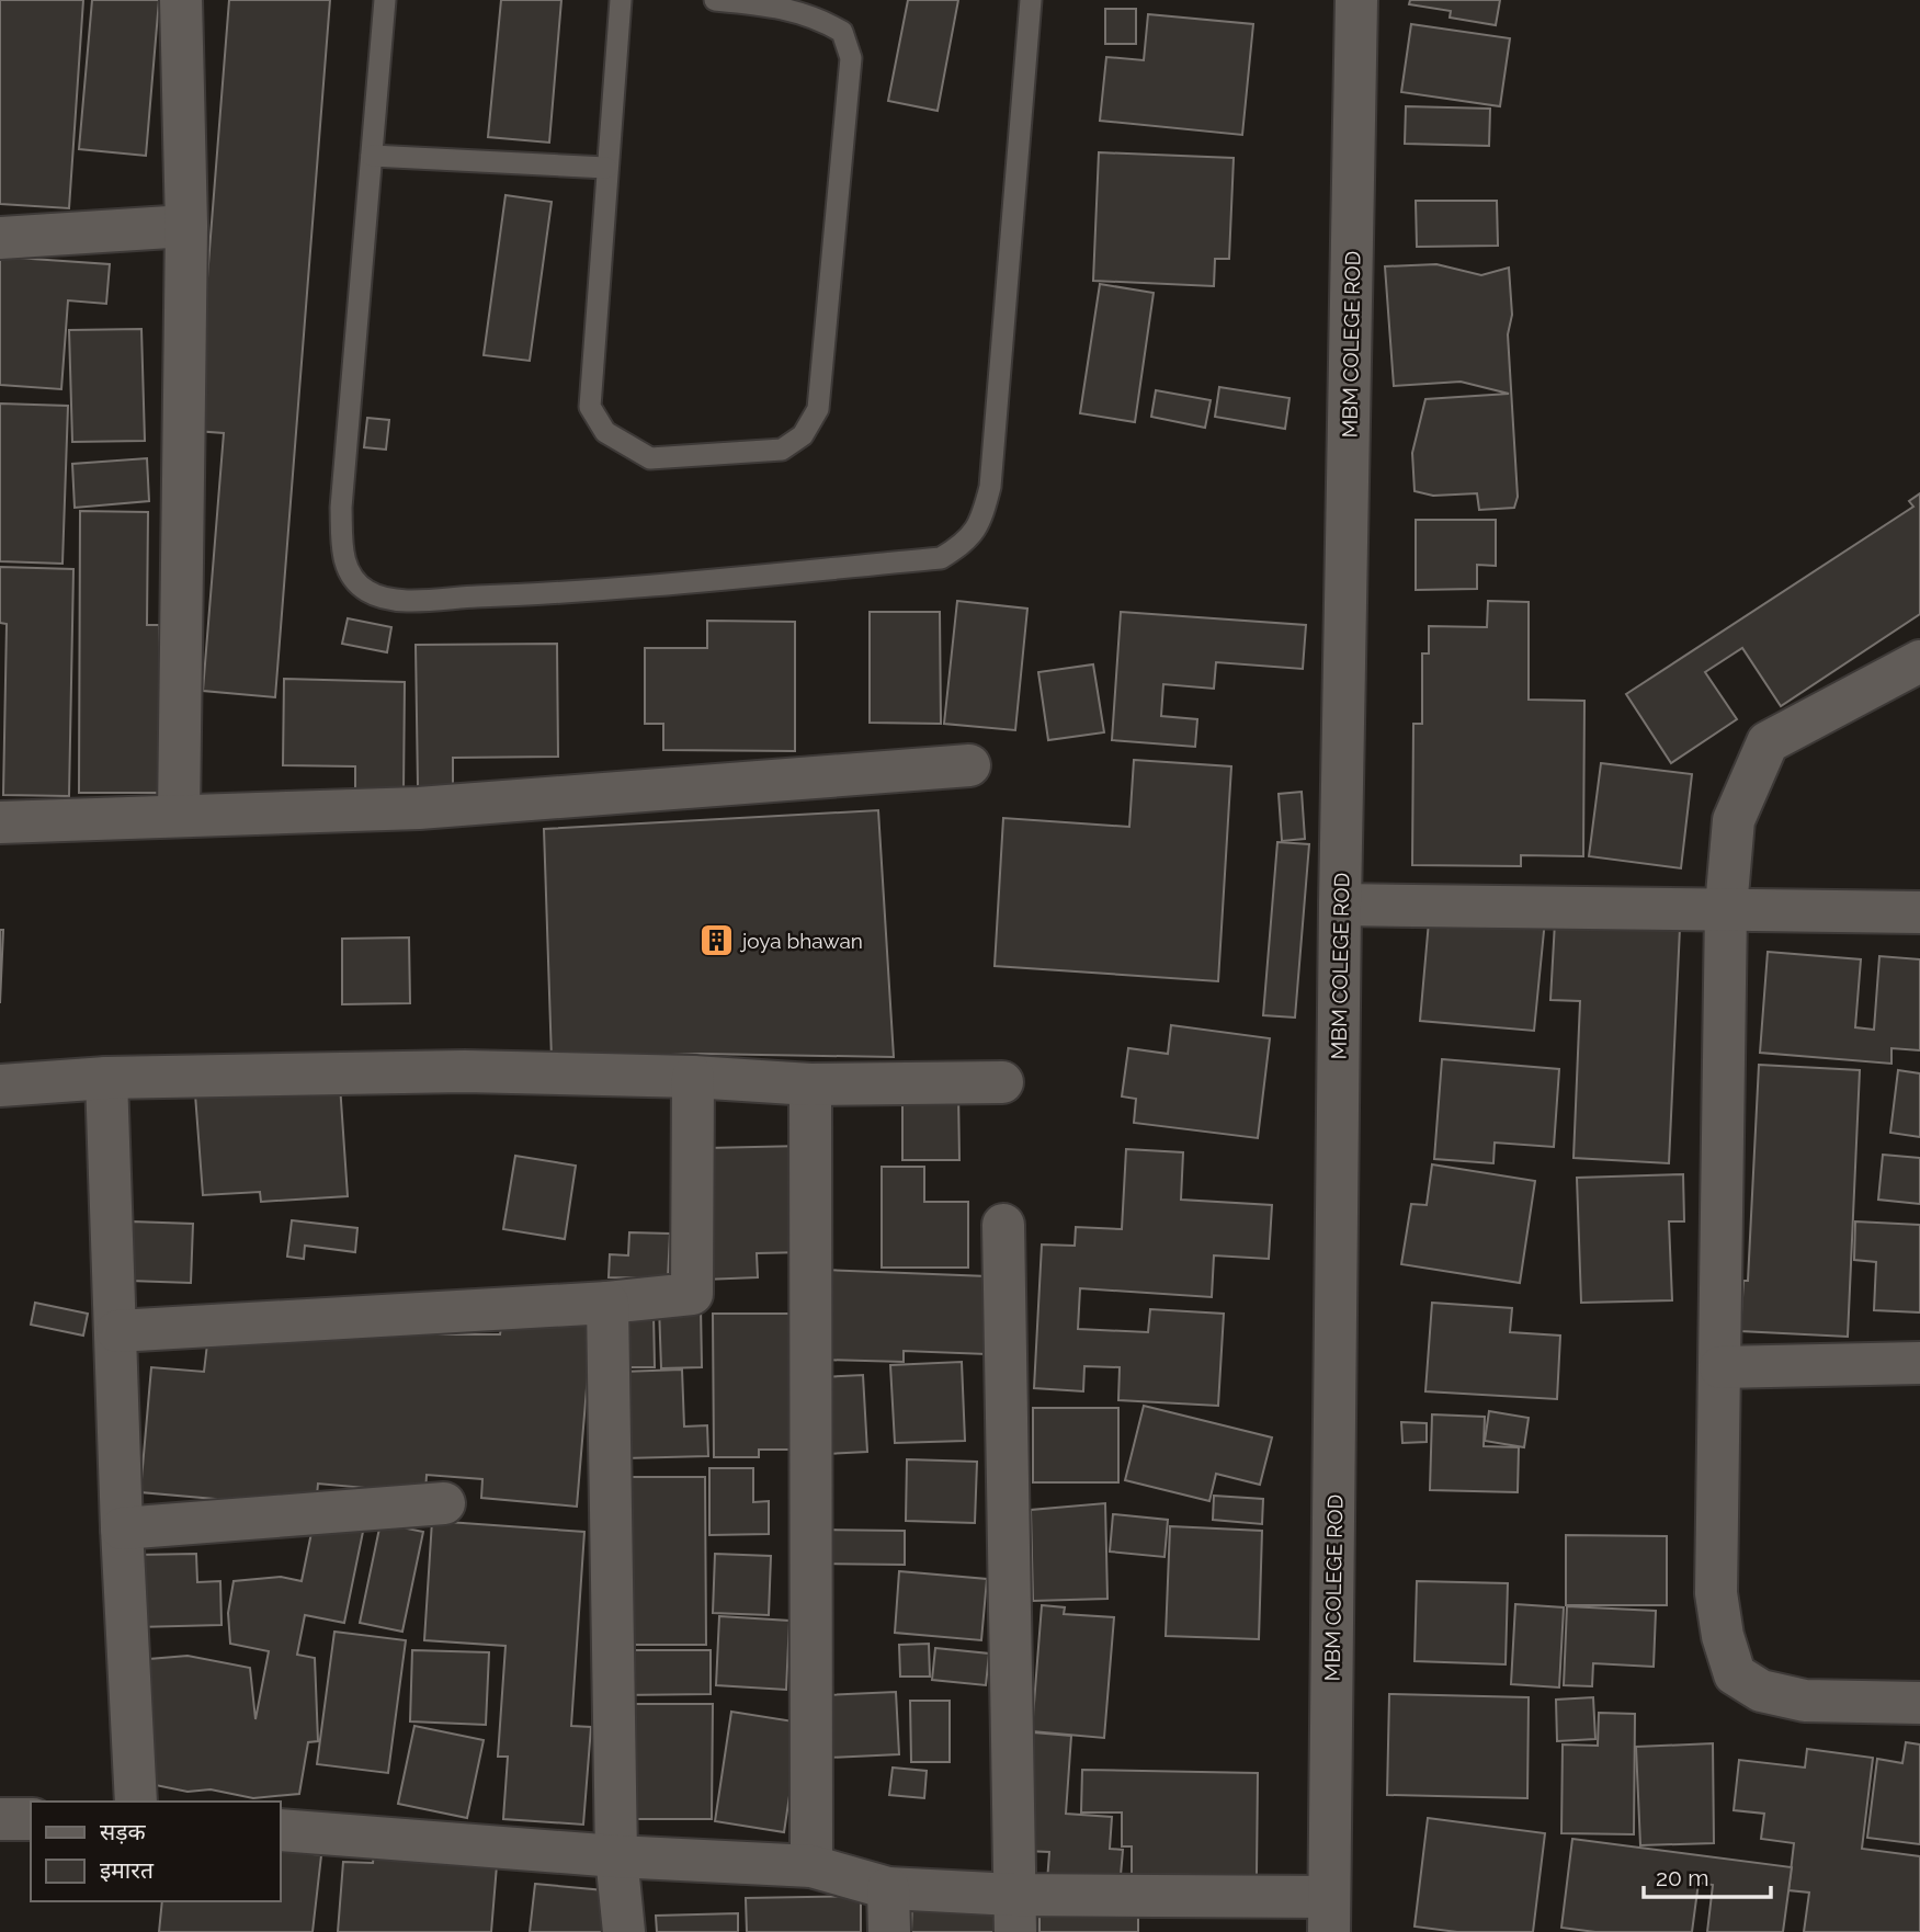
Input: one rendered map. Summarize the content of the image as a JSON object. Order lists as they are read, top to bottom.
{
  "streets": {
    "street": ["MBM COLEGE ROD"]
  },
  "places": {
    "building": ["joya bhawan"]
  },
  "legend": ["सड़क", "इमारत"],
  "scale_bar": "20 m"
}
